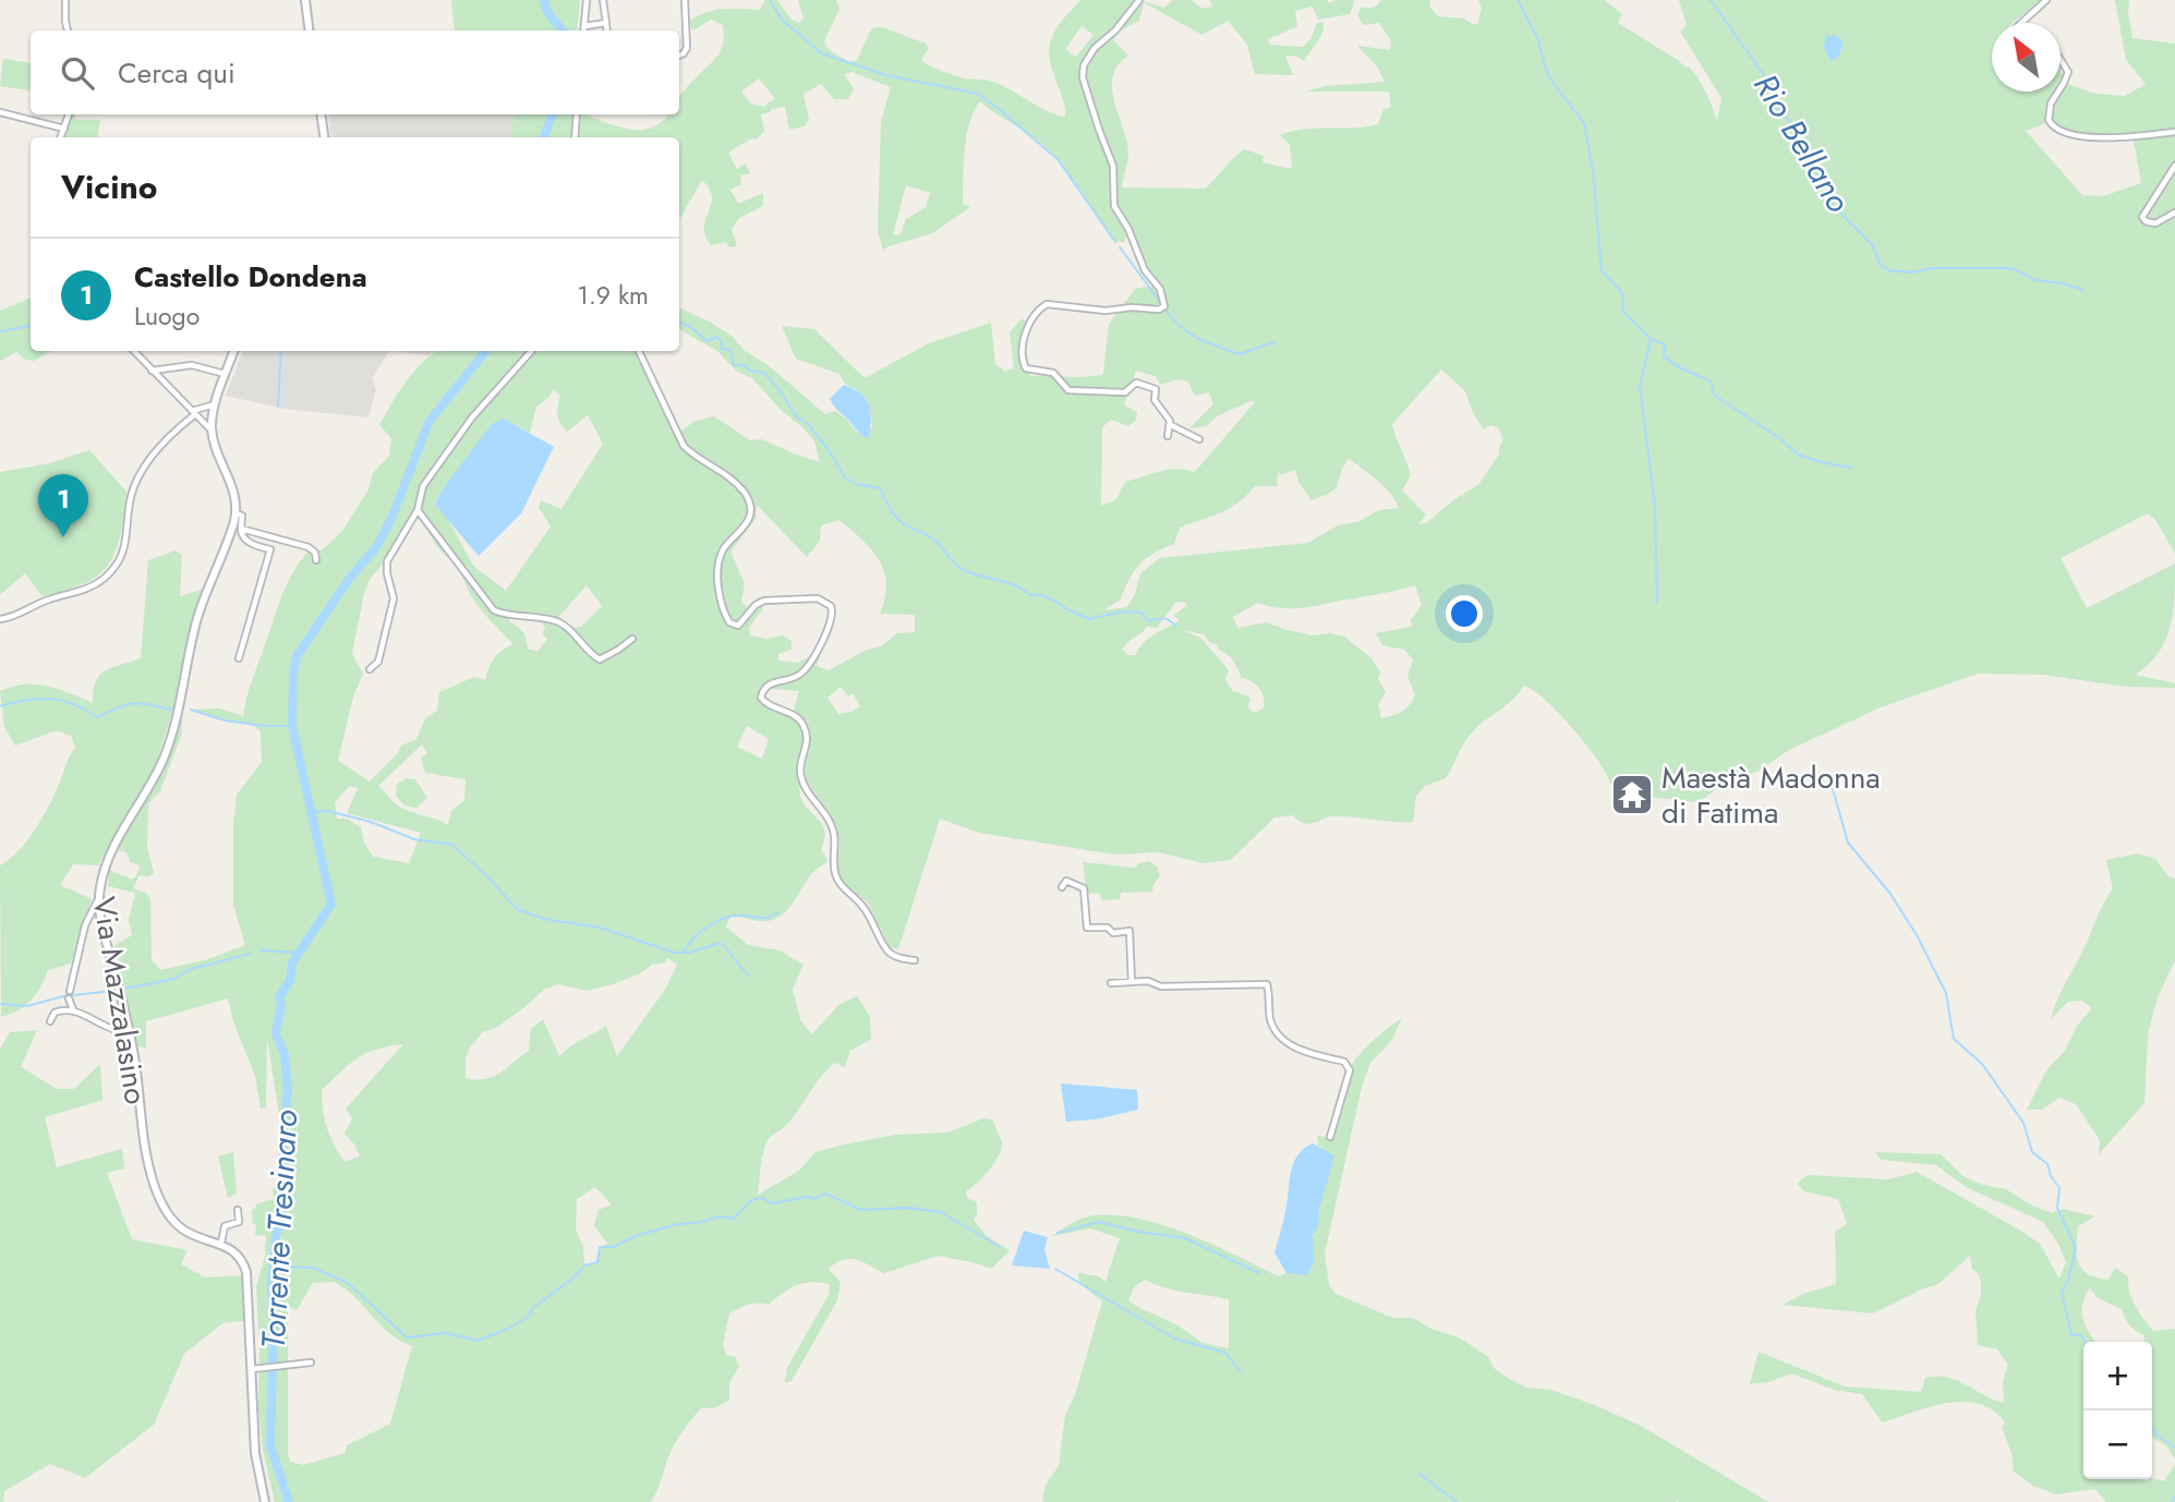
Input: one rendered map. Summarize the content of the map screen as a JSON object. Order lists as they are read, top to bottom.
{
  "streets": {
    "main road": ["Via Mazzalasino"]
  },
  "water": ["Rio Bellano", "Torrente Tresinaro"],
  "places": {
    "temple": ["Maestà Madonna di Fatima"]
  },
  "north": "top left",
  "page": {
    "search": "Cerca qui",
    "heading": "Vicino",
    "list": [
      {
        "mark": "1",
        "name": "Castello Dondena",
        "note": "Luogo",
        "value": "1.9 km"
      }
    ],
    "pins": "1",
    "map_buttons": ["+", "−"]
  }
}
